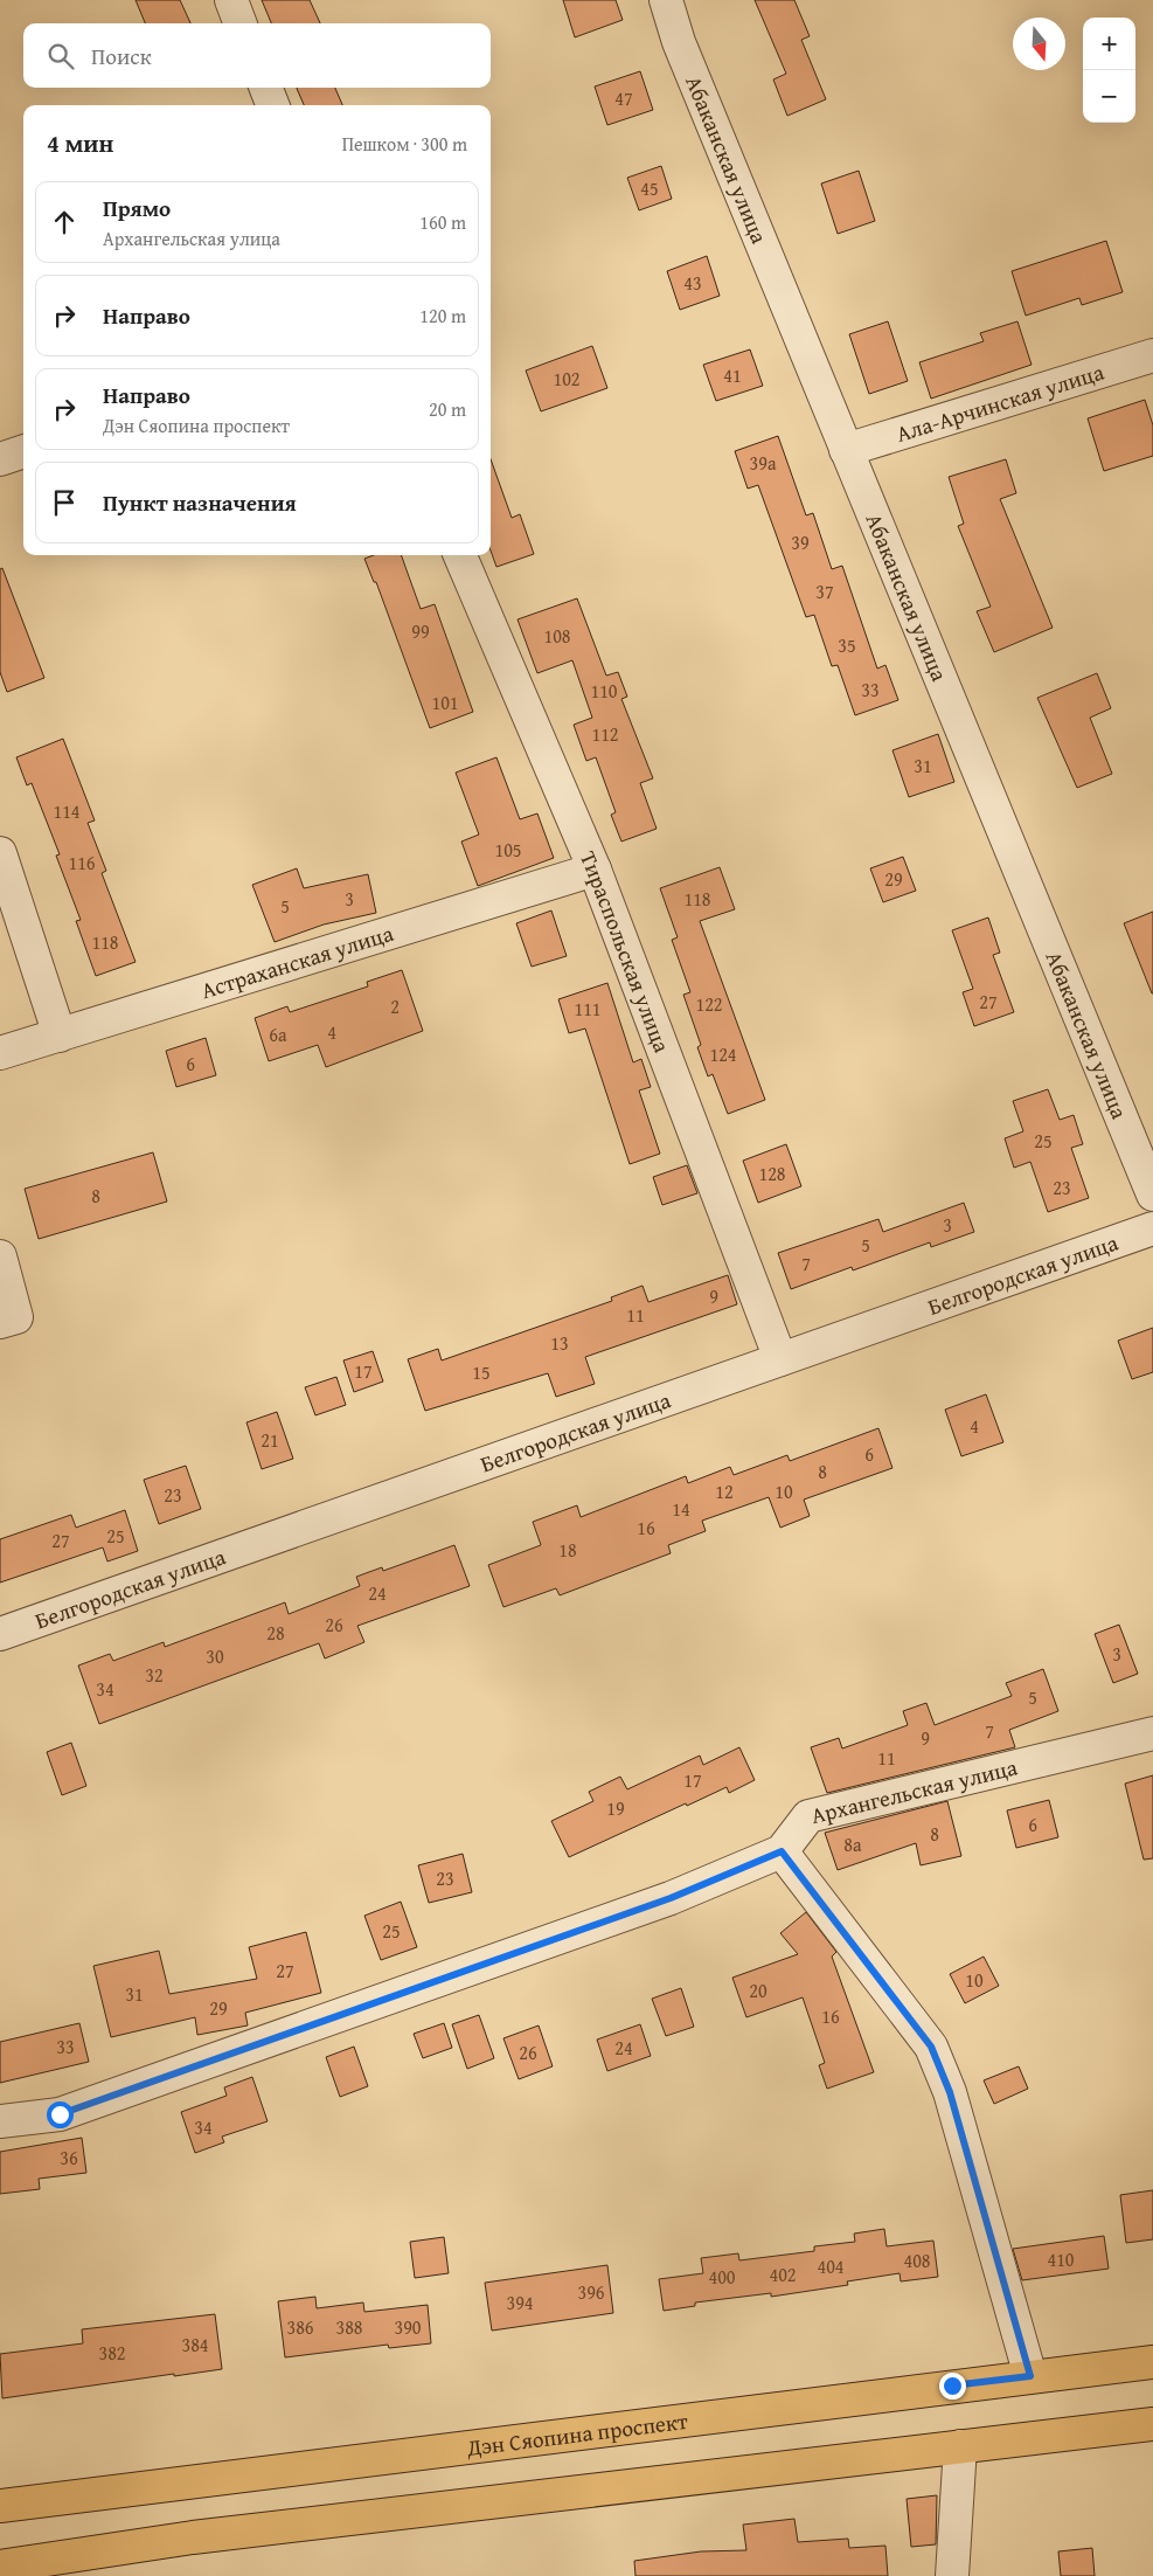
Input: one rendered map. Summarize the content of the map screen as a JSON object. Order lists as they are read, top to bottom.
{
  "streets": {
    "main road": ["Дэн Сяопина проспект"],
    "street": [
      "Абаканская улица",
      "Ала-Арчинская улица",
      "Тираспольская улица",
      "Астраханская улица",
      "Белгородская улица",
      "Архангельская улица"
    ]
  },
  "crossings": [
    ["Абаканская улица", "Ала-Арчинская улица"],
    ["Тираспольская улица", "Астраханская улица"],
    ["Тираспольская улица", "Белгородская улица"]
  ],
  "house_numbers": [
    "47",
    "45",
    "43",
    "41",
    "102",
    "39a",
    "39",
    "37",
    "99",
    "108",
    "35",
    "33",
    "110",
    "101",
    "112",
    "31",
    "114",
    "105",
    "116",
    "29",
    "3",
    "118",
    "5",
    "118",
    "27",
    "122",
    "2",
    "111",
    "4",
    "6a",
    "124",
    "6",
    "25",
    "128",
    "23",
    "8",
    "3",
    "5",
    "7",
    "9",
    "11",
    "13",
    "17",
    "15",
    "4",
    "21",
    "6",
    "8",
    "12",
    "10",
    "23",
    "14",
    "16",
    "25",
    "27",
    "18",
    "24",
    "26",
    "28",
    "3",
    "30",
    "32",
    "34",
    "5",
    "7",
    "9",
    "11",
    "17",
    "19",
    "6",
    "8",
    "8a",
    "23",
    "25",
    "27",
    "10",
    "20",
    "31",
    "29",
    "16",
    "33",
    "24",
    "26",
    "34",
    "36",
    "410",
    "408",
    "404",
    "402",
    "400",
    "396",
    "394",
    "386",
    "388",
    "390",
    "384",
    "382"
  ],
  "north": "bottom",
  "page": {
    "map_buttons": ["+", "−"],
    "search": "Поиск",
    "heading": ["4 мин", "Пешком · 300 m"],
    "list": [
      ["Прямо", "Архангельская улица", "160 m"],
      ["Направо", "120 m"],
      ["Направо", "Дэн Сяопина проспект", "20 m"],
      "Пункт назначения"
    ]
  }
}
